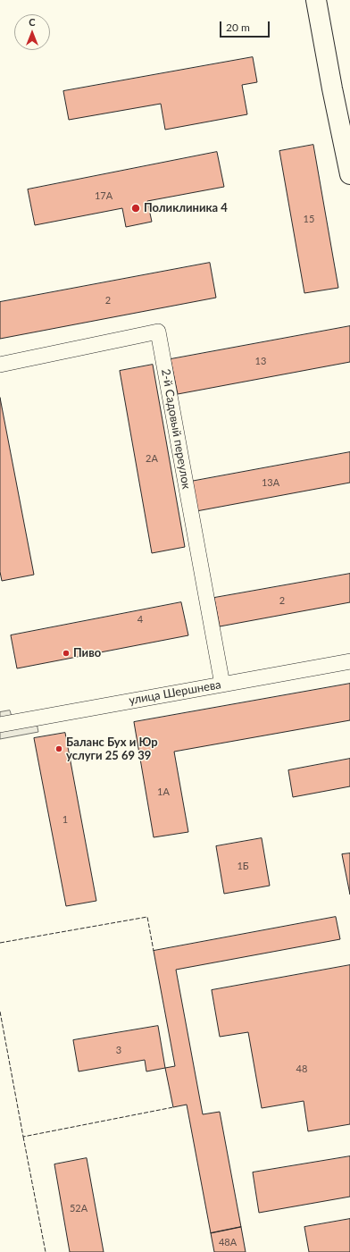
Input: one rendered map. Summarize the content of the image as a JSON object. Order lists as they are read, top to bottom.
{
  "streets": {
    "street": ["2-й Садовый переулок", "улица Шершнева"]
  },
  "crossings": [
    ["2-й Садовый переулок", "улица Шершнева"]
  ],
  "places": ["Поликлиника 4", "Пиво", "Баланс Бух и Юр услуги 25 69 39"],
  "house_numbers": [
    "17А",
    "15",
    "2",
    "13",
    "2А",
    "13А",
    "2",
    "4",
    "1А",
    "1",
    "1Б",
    "3",
    "48",
    "52А",
    "48А"
  ],
  "scale_bar": "20 m",
  "north": "top"
}
